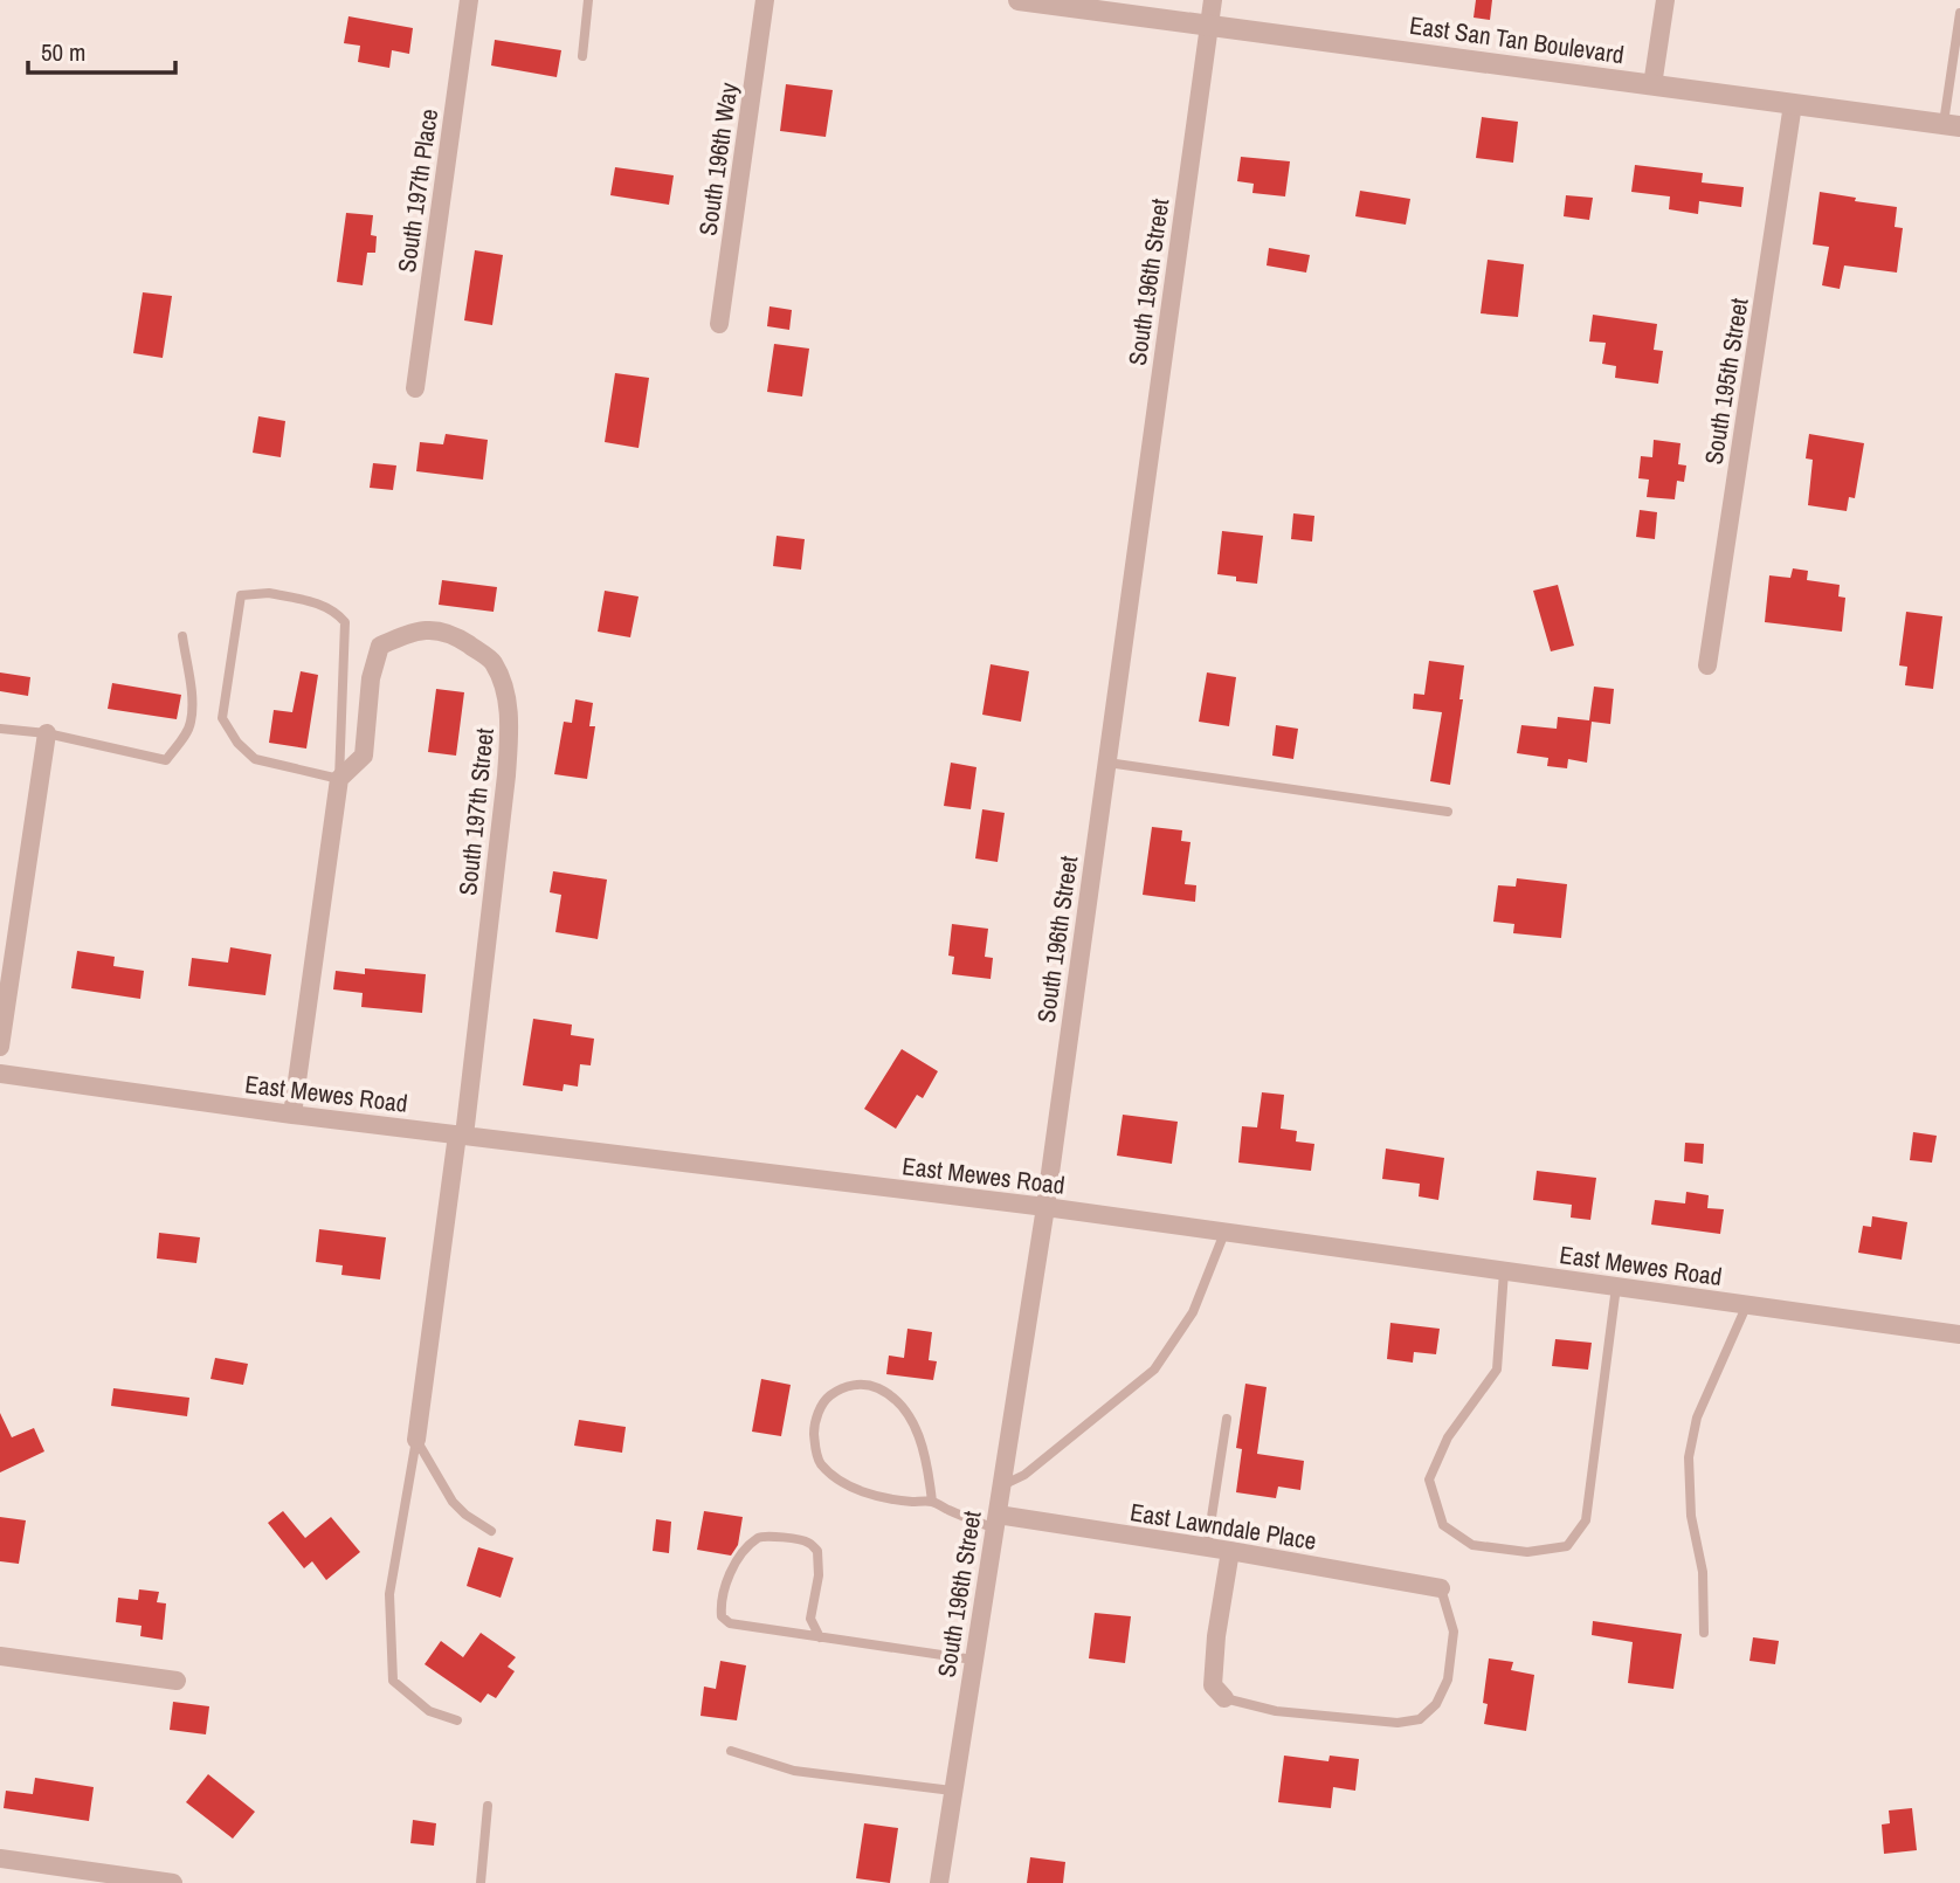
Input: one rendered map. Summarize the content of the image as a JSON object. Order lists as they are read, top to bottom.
{
  "streets": {
    "street": [
      "East San Tan Boulevard",
      "South 196th Way",
      "South 197th Place",
      "South 196th Street",
      "South 195th Street",
      "South 197th Street",
      "East Mewes Road",
      "East Lawndale Place"
    ]
  },
  "crossings": [
    ["East San Tan Boulevard", "South 196th Street"],
    ["East San Tan Boulevard", "South 195th Street"],
    ["South 196th Street", "East Mewes Road"],
    ["South 196th Street", "East Lawndale Place"],
    ["South 197th Street", "East Mewes Road"]
  ],
  "scale_bar": "50 m"
}
